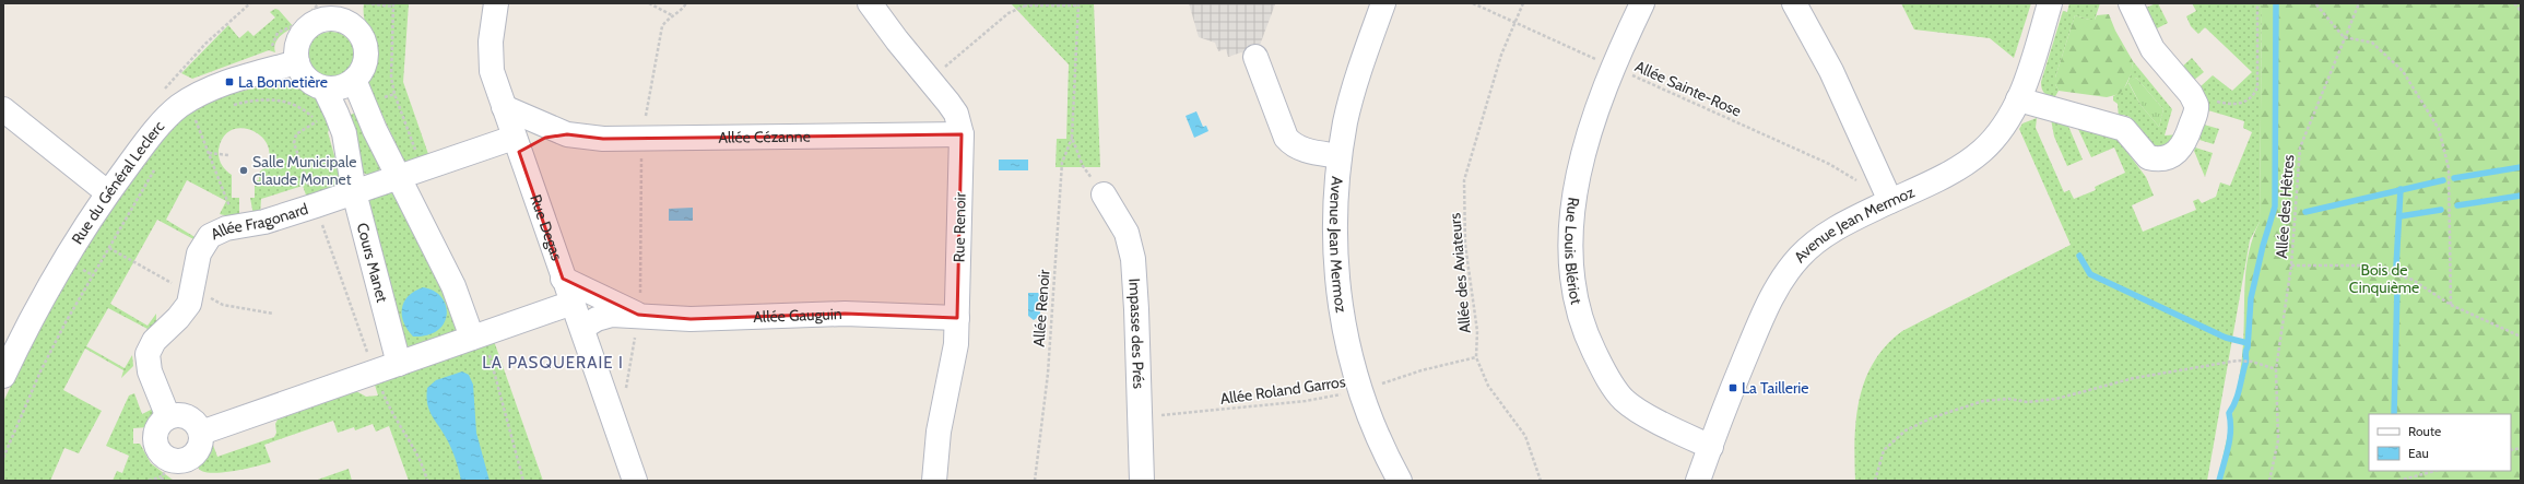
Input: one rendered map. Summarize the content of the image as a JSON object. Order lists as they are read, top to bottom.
{
  "streets": {
    "street": [
      "Allée Cézanne",
      "Rue du Général Leclerc",
      "Allée Fragonard",
      "Avenue Jean Mermoz",
      "Rue Degas",
      "Rue Renoir",
      "Rue Louis Blériot",
      "Cours Manet",
      "Allée Gauguin",
      "Impasse des Prés"
    ],
    "path": [
      "Allée Sainte-Rose",
      "Allée des Hêtres",
      "Allée des Aviateurs",
      "Allée Renoir",
      "Allée Roland Garros"
    ]
  },
  "crossings": [
    ["Allée Sainte-Rose", "Rue Louis Blériot"],
    ["Allée Sainte-Rose", "Allée des Aviateurs"],
    ["Allée Cézanne", "Allée Fragonard"],
    ["Allée Cézanne", "Rue Degas"],
    ["Allée Cézanne", "Rue Renoir"],
    ["Rue du Général Leclerc", "Cours Manet"],
    ["Allée Fragonard", "Cours Manet"],
    ["Avenue Jean Mermoz", "Rue Louis Blériot"],
    ["Avenue Jean Mermoz", "Allée Roland Garros"],
    ["Rue Degas", "Allée Gauguin"],
    ["Rue Renoir", "Allée Gauguin"],
    ["Allée des Aviateurs", "Allée Roland Garros"],
    ["Impasse des Prés", "Allée Roland Garros"]
  ],
  "districts": ["LA PASQUERAIE I"],
  "parks": ["Bois de Cinquième"],
  "places": {
    "transit": ["La Bonnetière", "La Taillerie"],
    "other": ["Salle Municipale Claude Monnet"]
  },
  "legend": ["Route", "Eau"]
}
